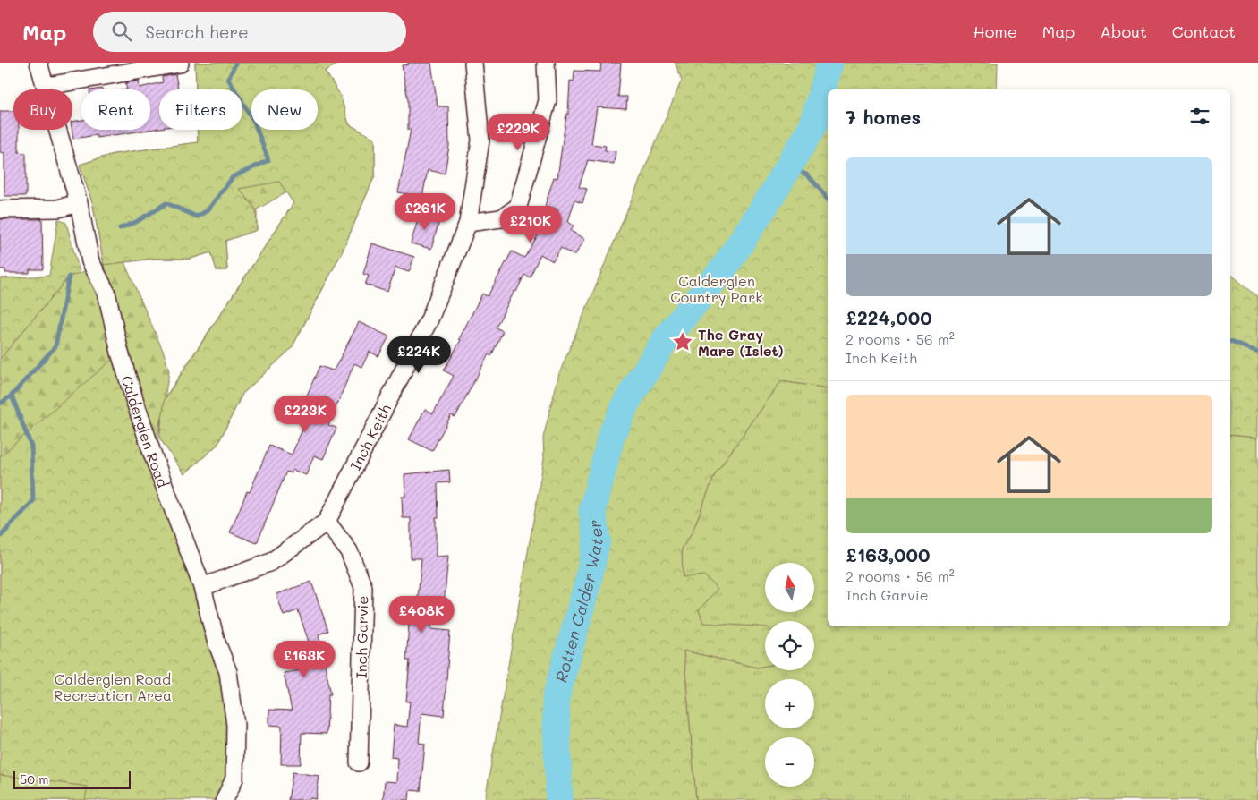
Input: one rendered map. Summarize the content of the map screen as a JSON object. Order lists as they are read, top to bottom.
{
  "streets": {
    "street": ["Calderglen Road", "Inch Keith", "Inch Garvie"]
  },
  "crossings": [
    ["Calderglen Road", "Inch Keith"],
    ["Inch Keith", "Inch Garvie"]
  ],
  "water": ["Rotten Calder Water"],
  "parks": ["Calderglen Country Park", "Calderglen Road Recreation Area"],
  "places": {
    "place": ["The Gray Mare (Islet)"]
  },
  "scale_bar": "50 m",
  "north": "top",
  "page": {
    "header": "Map",
    "search": "Search here",
    "nav": [
      "Home",
      "Map",
      "About",
      "Contact"
    ],
    "chip": [
      "Buy",
      "Rent",
      "Filters",
      "New"
    ],
    "heading": "7 homes",
    "price": [
      "£229K",
      "£261K",
      "£210K",
      "£224K",
      "£223K",
      "£408K",
      "£163K"
    ],
    "list": [
      {
        "name": "£224,000",
        "note": "2 rooms · 56 m² · Inch Keith"
      },
      {
        "name": "£163,000",
        "note": "2 rooms · 56 m² · Inch Garvie"
      }
    ],
    "map_buttons": ["+", "−"],
    "scale": "50 m"
  }
}
